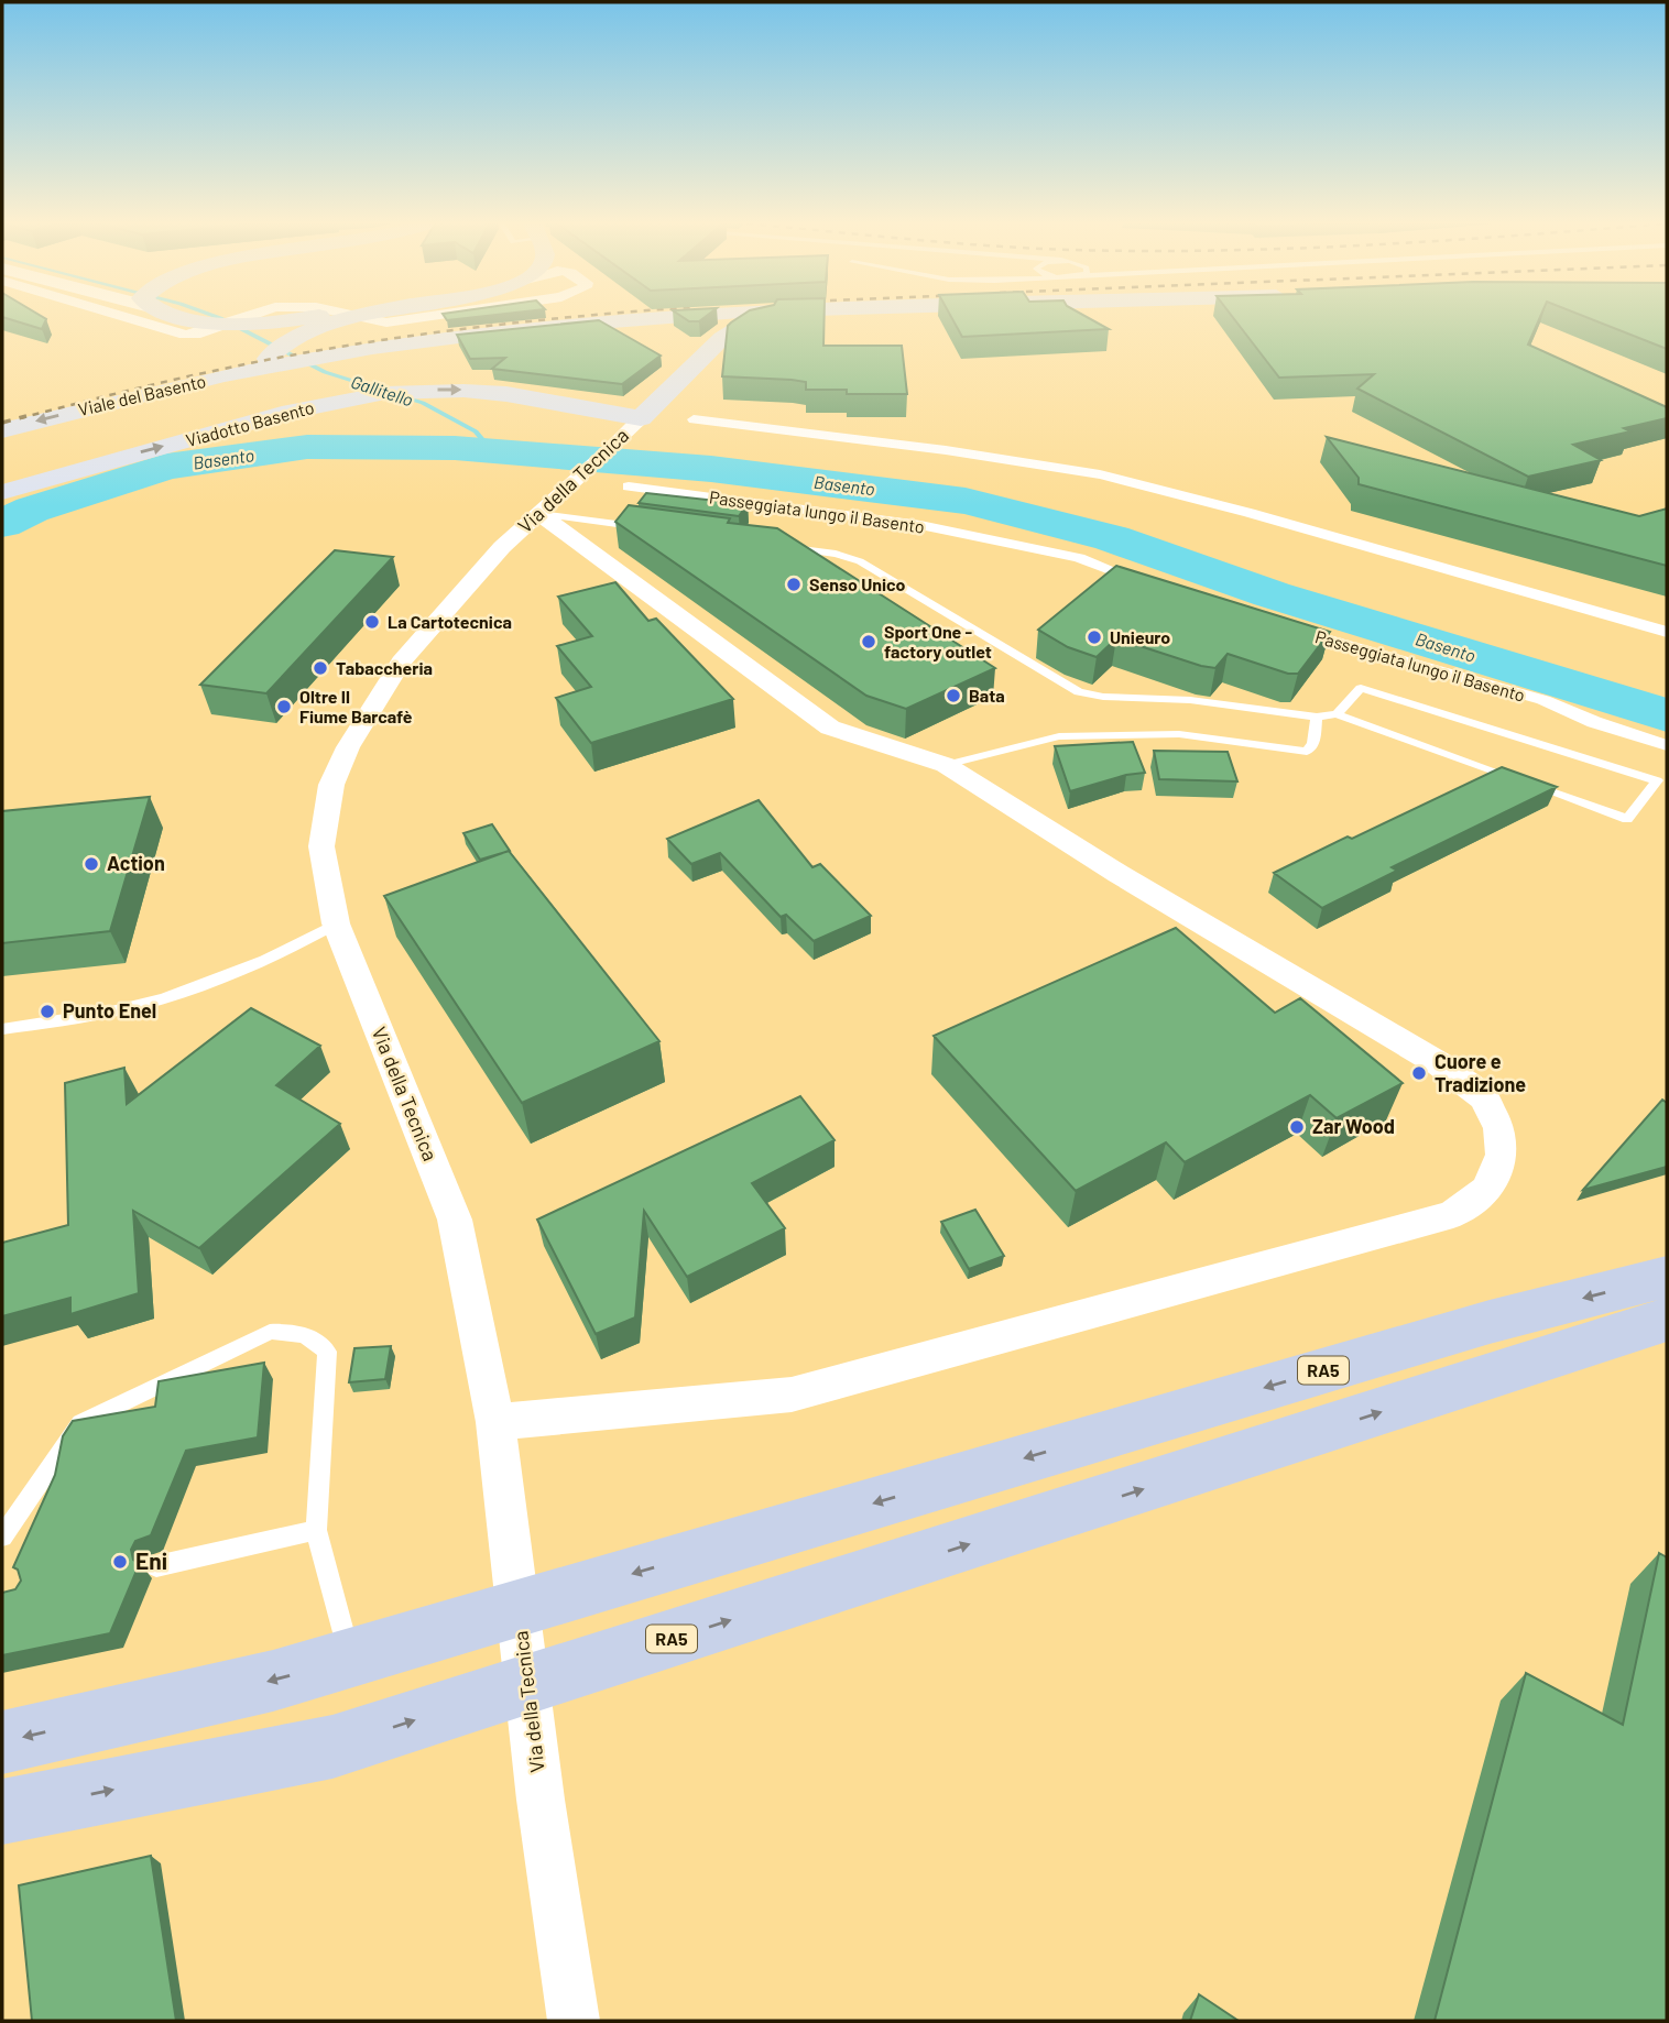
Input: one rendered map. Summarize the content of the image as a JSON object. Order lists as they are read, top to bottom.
{
  "streets": {
    "highway": ["RA5"],
    "main road": ["Viale del Basento", "Viadotto Basento", "Via della Tecnica"],
    "street": ["Passeggiata lungo il Basento"]
  },
  "crossings": [
    ["Viadotto Basento", "Via della Tecnica"]
  ],
  "water": ["Gallitello", "Basento"],
  "places": [
    "Senso Unico",
    "La Cartotecnica",
    "Unieuro",
    "Sport One - factory outlet",
    "Tabaccheria",
    "Bata",
    "Oltre Il Fiume Barcafè",
    "Action",
    "Punto Enel",
    "Cuore e Tradizione",
    "Zar Wood",
    "Eni"
  ]
}
